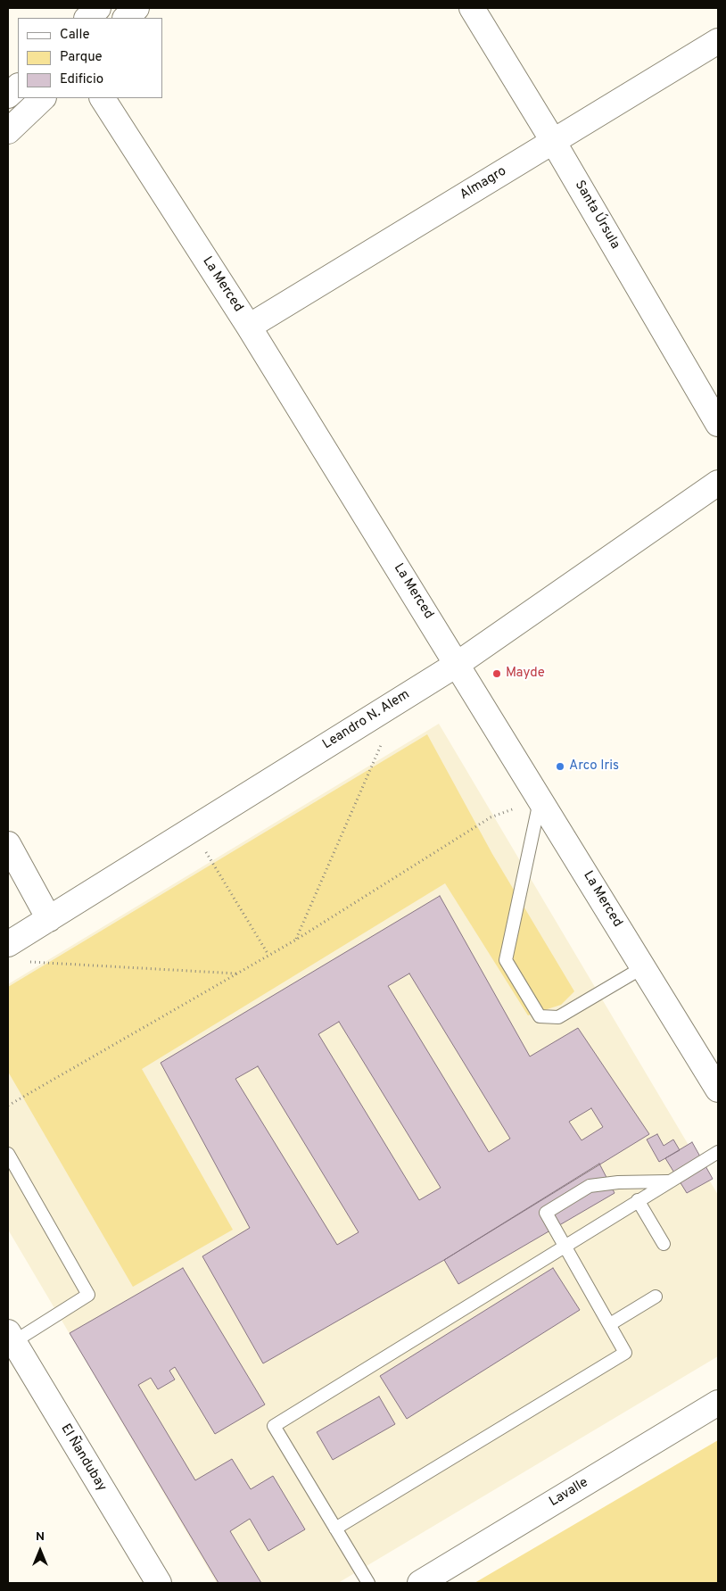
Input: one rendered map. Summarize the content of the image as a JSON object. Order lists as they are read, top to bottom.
{
  "streets": {
    "street": [
      "Almagro",
      "Santa Úrsula",
      "La Merced",
      "Leandro N. Alem",
      "El Ñandubay",
      "Lavalle"
    ]
  },
  "crossings": [
    ["Almagro", "Santa Úrsula"],
    ["Almagro", "La Merced"],
    ["La Merced", "Leandro N. Alem"]
  ],
  "places": ["Mayde", "Arco Iris"],
  "legend": ["Calle", "Parque", "Edificio"],
  "north": "top"
}
